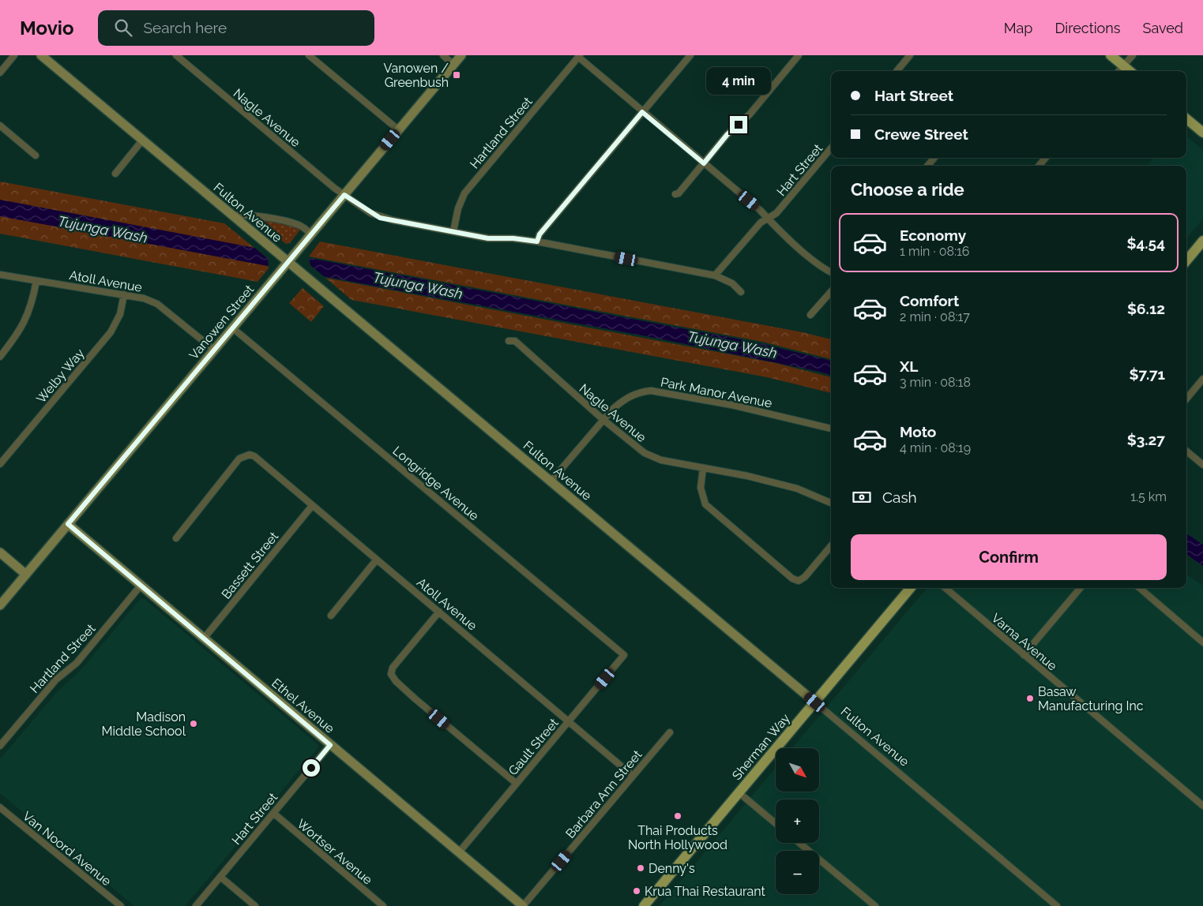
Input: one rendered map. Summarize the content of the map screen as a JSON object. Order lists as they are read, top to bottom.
{
  "streets": {
    "main road": ["Sherman Way"],
    "street": [
      "Nagle Avenue",
      "Hartland Street",
      "Hart Street",
      "Fulton Avenue",
      "Atoll Avenue",
      "Vanowen Street",
      "Welby Way",
      "Park Manor Avenue",
      "Longridge Avenue",
      "Bassett Street",
      "Varna Avenue",
      "Ethel Avenue",
      "Gault Street",
      "Barbara Ann Street",
      "Van Noord Avenue",
      "Wortser Avenue"
    ]
  },
  "crossings": [
    ["Nagle Avenue", "Vanowen Street"],
    ["Nagle Avenue", "Park Manor Avenue"],
    ["Hartland Street", "Ethel Avenue"],
    ["Hart Street", "Ethel Avenue"],
    ["Hart Street", "Wortser Avenue"],
    ["Fulton Avenue", "Vanowen Street"],
    ["Fulton Avenue", "Sherman Way"],
    ["Atoll Avenue", "Vanowen Street"],
    ["Atoll Avenue", "Welby Way"],
    ["Atoll Avenue", "Bassett Street"],
    ["Atoll Avenue", "Gault Street"],
    ["Atoll Avenue", "Barbara Ann Street"],
    ["Vanowen Street", "Longridge Avenue"],
    ["Vanowen Street", "Ethel Avenue"],
    ["Longridge Avenue", "Gault Street"],
    ["Bassett Street", "Ethel Avenue"],
    ["Ethel Avenue", "Gault Street"],
    ["Ethel Avenue", "Barbara Ann Street"]
  ],
  "water": ["Tujunga Wash"],
  "places": {
    "transit": ["Vanowen / Greenbush"],
    "other": [
      "Basaw Manufacturing Inc",
      "Madison Middle School",
      "Thai Products North Hollywood",
      "Denny's",
      "Krua Thai Restaurant"
    ]
  },
  "north": "bottom right",
  "page": {
    "header": "Movio",
    "search": "Search here",
    "nav": ["Map", "Directions", "Saved"],
    "bubble": "4 min",
    "banner": ["Hart Street", "Crewe Street"],
    "heading": "Choose a ride",
    "list": [
      {
        "name": "Economy",
        "note": "1 min · 08:16",
        "value": "$4.54"
      },
      {
        "name": "Comfort",
        "note": "2 min · 08:17",
        "value": "$6.12"
      },
      {
        "name": "XL",
        "note": "3 min · 08:18",
        "value": "$7.71"
      },
      {
        "name": "Moto",
        "note": "4 min · 08:19",
        "value": "$3.27"
      }
    ],
    "pay": ["Cash", "1.5 km"],
    "buttons": "Confirm",
    "map_buttons": ["+", "−"]
  }
}
